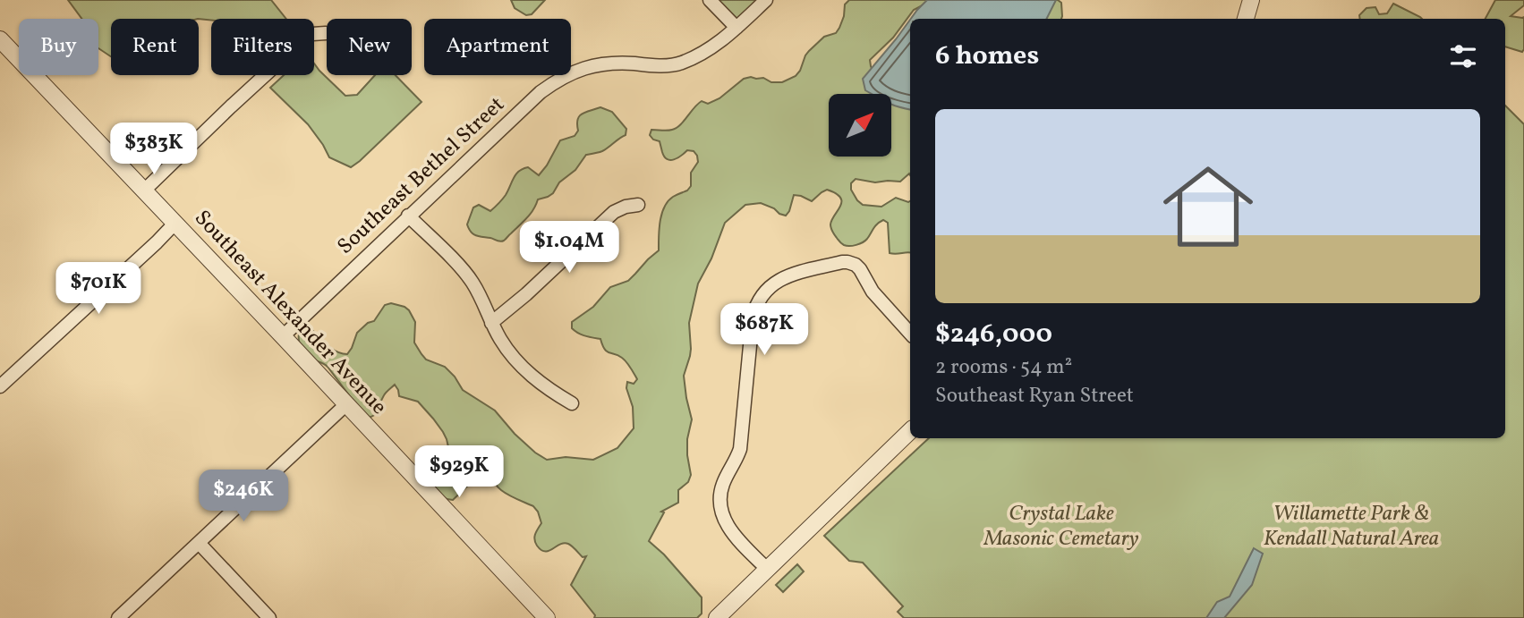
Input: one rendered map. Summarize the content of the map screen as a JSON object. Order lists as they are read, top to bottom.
{
  "streets": {
    "street": ["Southeast Bethel Street", "Southeast Alexander Avenue"]
  },
  "crossings": [
    ["Southeast Bethel Street", "Southeast Alexander Avenue"]
  ],
  "parks": ["Crystal Lake Masonic Cemetary", "Willamette Park & Kendall Natural Area"],
  "north": "top right",
  "page": {
    "chip": [
      "Buy",
      "Rent",
      "Filters",
      "New",
      "Apartment"
    ],
    "heading": "6 homes",
    "list": [
      {
        "name": "$246,000",
        "note": "2 rooms · 54 m² · Southeast Ryan Street"
      }
    ],
    "price": [
      "$383K",
      "$1.04M",
      "$701K",
      "$687K",
      "$929K",
      "$246K"
    ]
  }
}
